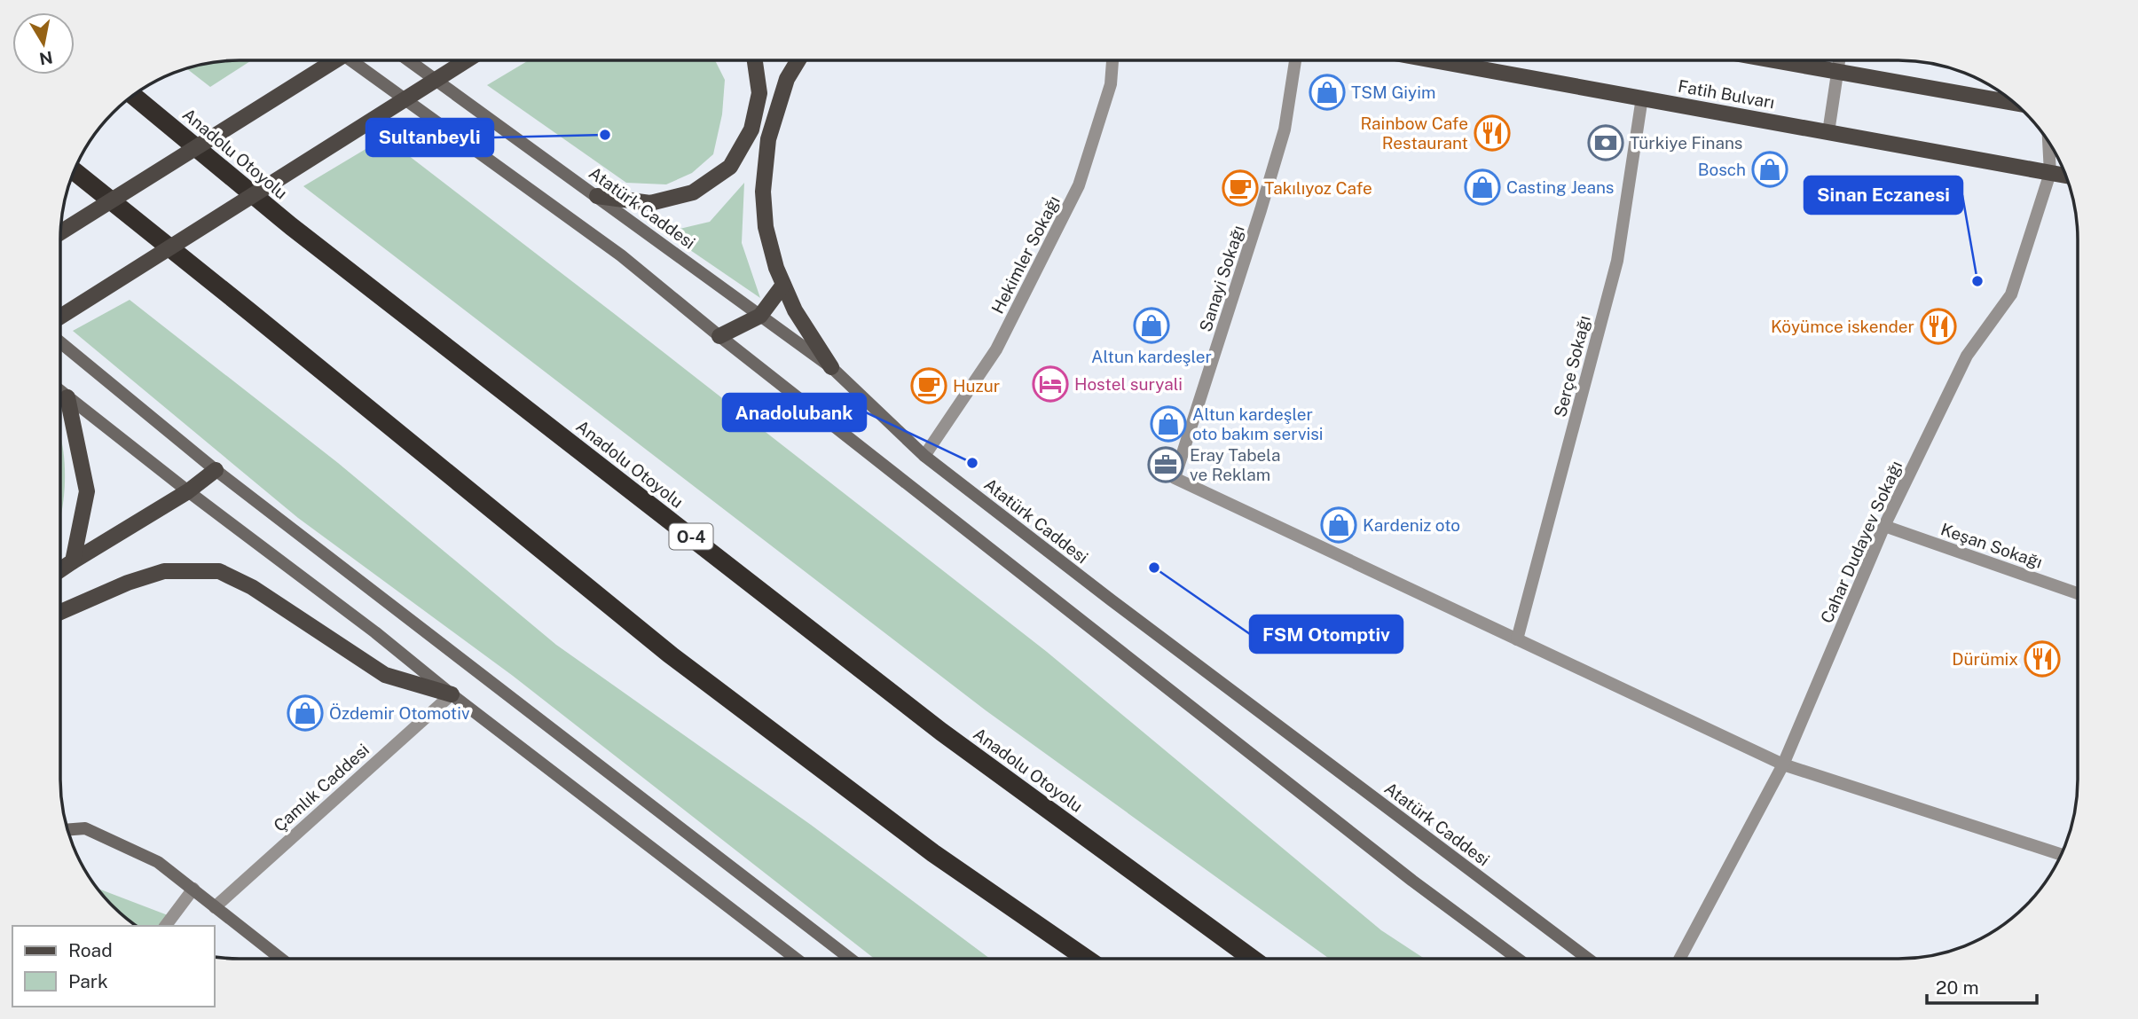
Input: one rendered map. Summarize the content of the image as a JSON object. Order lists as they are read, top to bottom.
{
  "streets": {
    "highway": ["Anadolu Otoyolu", "O-4"],
    "main road": ["Fatih Bulvarı"],
    "street": [
      "Atatürk Caddesi",
      "Hekimler Sokağı",
      "Sanayi Sokağı",
      "Serçe Sokağı",
      "Cahar Dudayev Sokağı",
      "Keşan Sokağı",
      "Çamlık Caddesi"
    ]
  },
  "crossings": [
    ["Fatih Bulvarı", "Serçe Sokağı"],
    ["Fatih Bulvarı", "Cahar Dudayev Sokağı"],
    ["Atatürk Caddesi", "Hekimler Sokağı"],
    ["Sanayi Sokağı", "Serçe Sokağı"],
    ["Cahar Dudayev Sokağı", "Keşan Sokağı"]
  ],
  "places": {
    "shop": [
      "TSM Giyim",
      "Bosch",
      "Casting Jeans",
      "Altun kardeşler",
      "Altun kardeşler oto bakım servisi",
      "Kardeniz oto",
      "Özdemir Otomotiv"
    ],
    "restaurant": ["Rainbow Cafe Restaurant", "Köyümce iskender", "Dürümix"],
    "other": [
      "Sultanbeyli",
      "Sinan Eczanesi",
      "Anadolubank",
      "FSM Otomptiv"
    ],
    "bank": ["Türkiye Finans"],
    "cafe": ["Takılıyoz Cafe", "Huzur"],
    "hotel": ["Hostel suryali"],
    "office": ["Eray Tabela ve Reklam"]
  },
  "legend": ["Road", "Park"],
  "scale_bar": "20 m",
  "north": "bottom"
}
